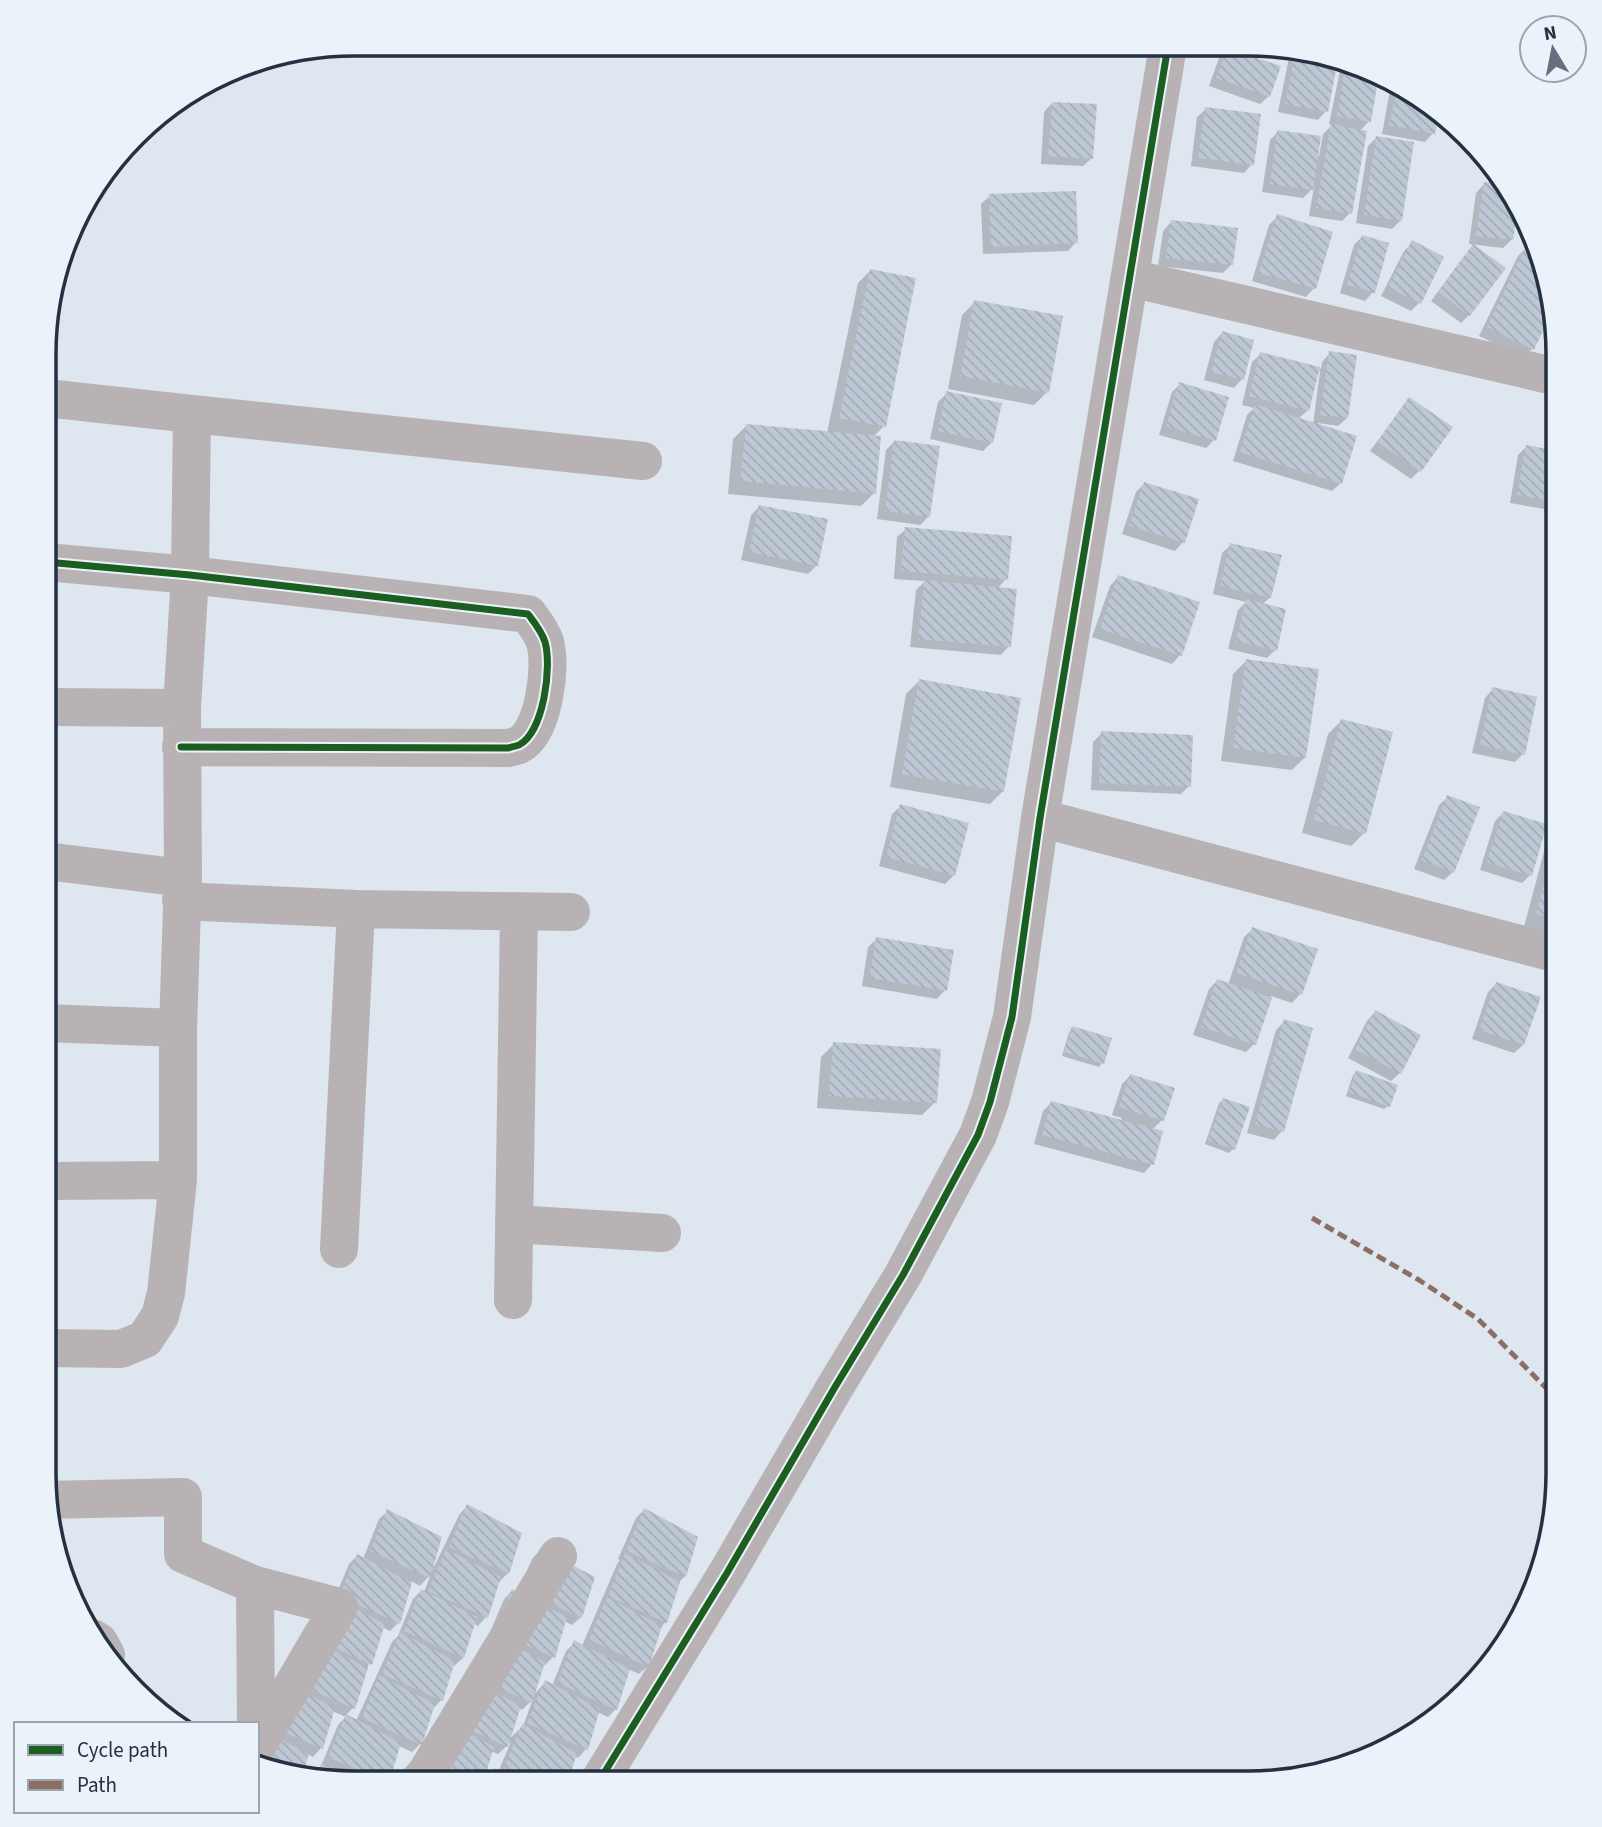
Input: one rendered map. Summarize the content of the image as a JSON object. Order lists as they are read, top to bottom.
{
  "legend": ["Cycle path", "Path"],
  "north": "top"
}
